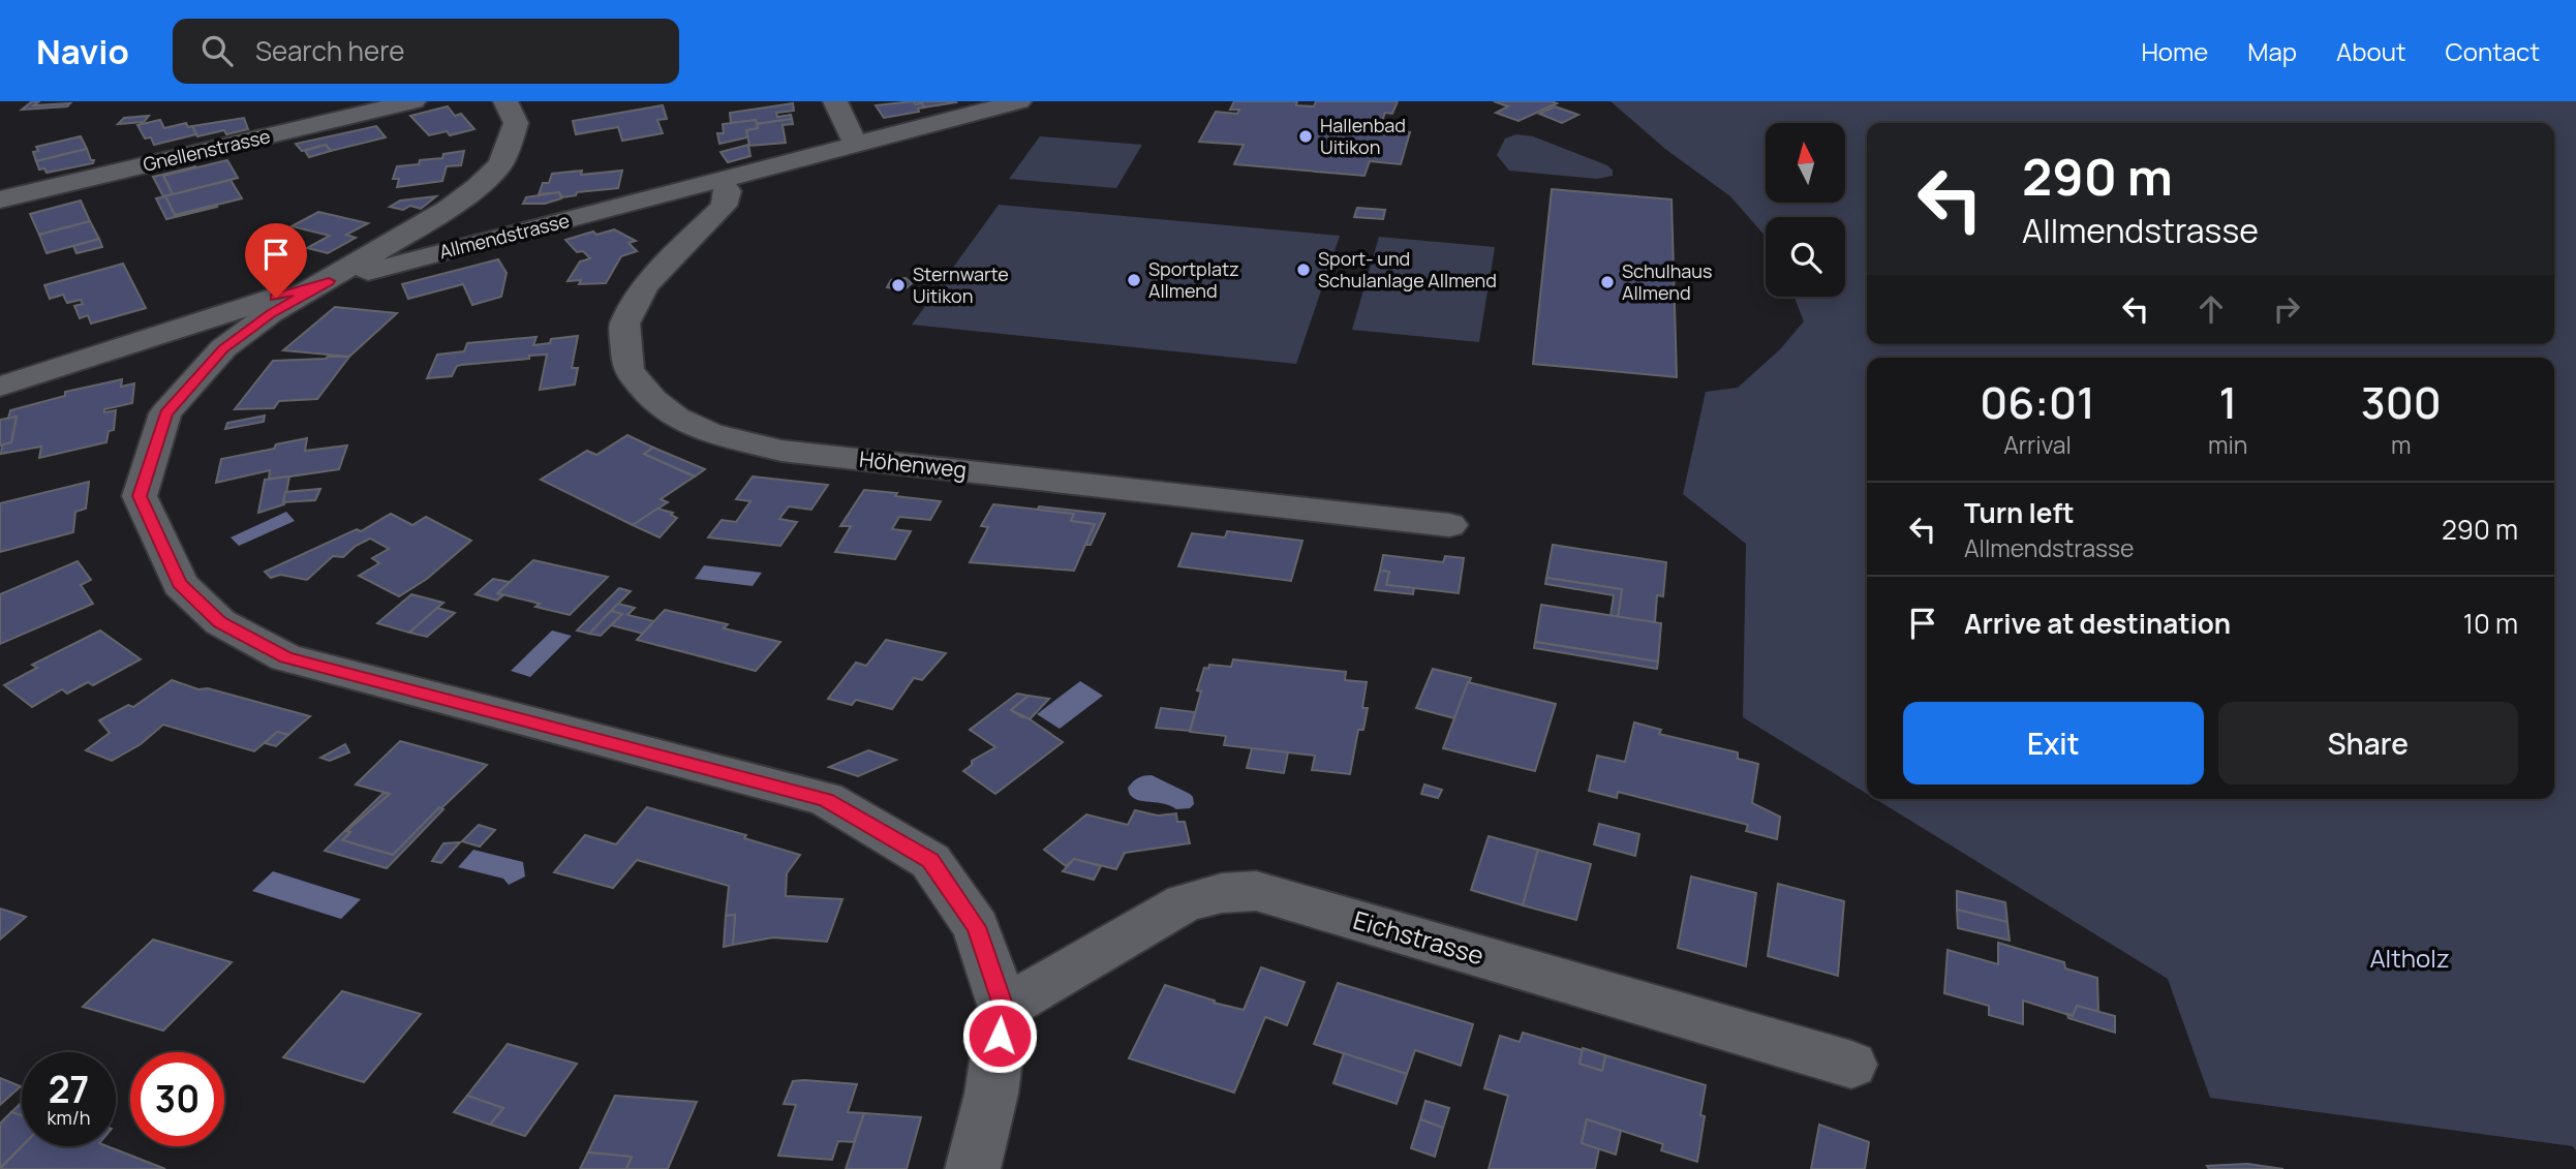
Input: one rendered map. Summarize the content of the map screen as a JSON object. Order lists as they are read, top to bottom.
{
  "streets": {
    "street": [
      "Gnellenstrasse",
      "Allmendstrasse",
      "Höhenweg",
      "Eichstrasse"
    ]
  },
  "crossings": [
    ["Allmendstrasse", "Höhenweg"]
  ],
  "parks": ["Altholz"],
  "places": [
    "Hallenbad Uitikon",
    "Sport- und Schulanlage Allmend",
    "Sportplatz Allmend",
    "Schulhaus Allmend",
    "Sternwarte Uitikon"
  ],
  "north": "top",
  "page": {
    "header": "Navio",
    "search": "Search here",
    "nav": [
      "Home",
      "Map",
      "About",
      "Contact"
    ],
    "turn": ["290 m", "Allmendstrasse"],
    "eta": [
      "06:01",
      "Arrival",
      "1",
      "min",
      "300",
      "m"
    ],
    "list": [
      {
        "name": "Turn left",
        "note": "Allmendstrasse",
        "value": "290 m"
      },
      {
        "name": "Arrive at destination",
        "value": "10 m"
      }
    ],
    "buttons": ["Exit", "Share"],
    "speed": "27 km/h",
    "limit": "30"
  }
}
